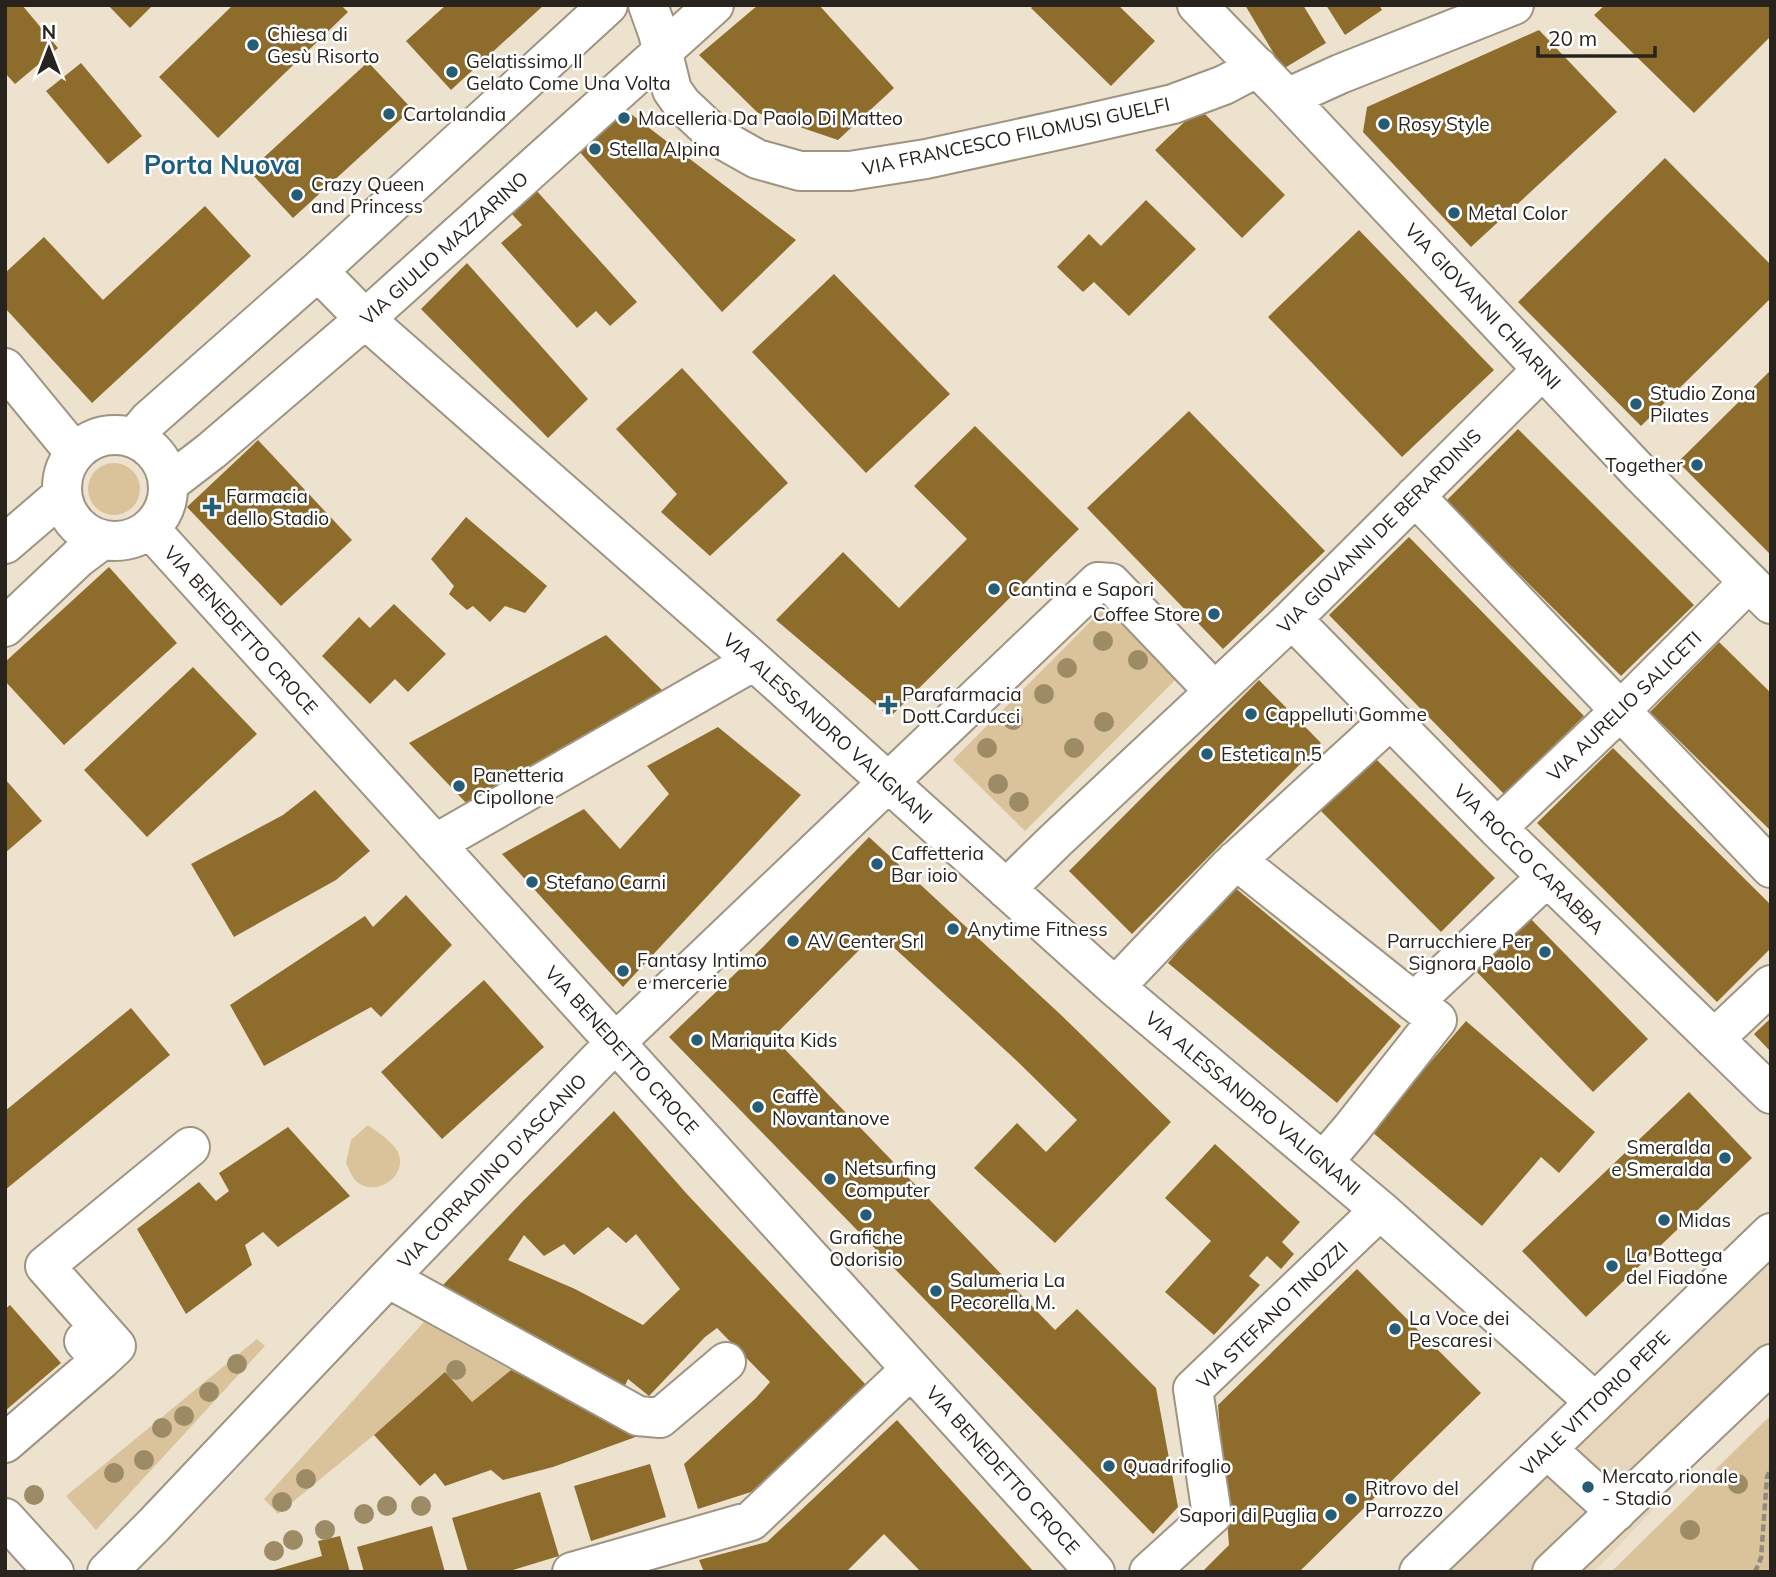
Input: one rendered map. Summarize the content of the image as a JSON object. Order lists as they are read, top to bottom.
{
  "streets": {
    "street": [
      "VIA FRANCESCO FILOMUSI GUELFI",
      "VIA GIULIO MAZZARINO",
      "VIA GIOVANNI CHIARINI",
      "VIA GIOVANNI DE BERARDINIS",
      "VIA BENEDETTO CROCE",
      "VIA AURELIO SALICETI",
      "VIA ALESSANDRO VALIGNANI",
      "VIA ROCCO CARABBA",
      "VIA CORRADINO D'ASCANIO",
      "VIA STEFANO TINOZZI",
      "VIALE VITTORIO PEPE"
    ]
  },
  "crossings": [
    ["VIA FRANCESCO FILOMUSI GUELFI", "VIA GIULIO MAZZARINO"],
    ["VIA FRANCESCO FILOMUSI GUELFI", "VIA GIOVANNI CHIARINI"],
    ["VIA GIULIO MAZZARINO", "VIA BENEDETTO CROCE"],
    ["VIA GIULIO MAZZARINO", "VIA ALESSANDRO VALIGNANI"],
    ["VIA GIOVANNI CHIARINI", "VIA GIOVANNI DE BERARDINIS"],
    ["VIA GIOVANNI CHIARINI", "VIA AURELIO SALICETI"],
    ["VIA GIOVANNI DE BERARDINIS", "VIA ALESSANDRO VALIGNANI"],
    ["VIA GIOVANNI DE BERARDINIS", "VIA ROCCO CARABBA"],
    ["VIA GIOVANNI DE BERARDINIS", "VIA CORRADINO D'ASCANIO"],
    ["VIA BENEDETTO CROCE", "VIA CORRADINO D'ASCANIO"],
    ["VIA AURELIO SALICETI", "VIA ROCCO CARABBA"],
    ["VIA ALESSANDRO VALIGNANI", "VIA CORRADINO D'ASCANIO"],
    ["VIA ALESSANDRO VALIGNANI", "VIA STEFANO TINOZZI"],
    ["VIA ALESSANDRO VALIGNANI", "VIALE VITTORIO PEPE"]
  ],
  "districts": ["Porta Nuova"],
  "places": {
    "other": [
      "Chiesa di Gesù Risorto",
      "Gelatissimo Il Gelato Come Una Volta",
      "Cartolandia",
      "Macelleria Da Paolo Di Matteo",
      "Rosy Style",
      "Stella Alpina",
      "Crazy Queen and Princess",
      "Metal Color",
      "Studio Zona Pilates",
      "Together",
      "Cantina e Sapori",
      "Coffee Store",
      "Cappelluti Gomme",
      "Estetica n.5",
      "Panetteria Cipollone",
      "Caffetteria Bar ioio",
      "Stefano Carni",
      "Anytime Fitness",
      "AV Center Srl",
      "Parrucchiere Per Signora Paolo",
      "Fantasy Intimo e mercerie",
      "Mariquita Kids",
      "Caffè Novantanove",
      "Smeralda e Smeralda",
      "Netsurfing Computer",
      "Grafiche Odorisio",
      "Midas",
      "La Bottega del Fiadone",
      "Salumeria La Pecorella M.",
      "La Voce dei Pescaresi",
      "Quadrifoglio",
      "Mercato rionale - Stadio",
      "Ritrovo del Parrozzo",
      "Sapori di Puglia"
    ],
    "health": ["Farmacia dello Stadio", "Parafarmacia Dott.Carducci"]
  },
  "scale_bar": "20 m",
  "north": "top"
}
